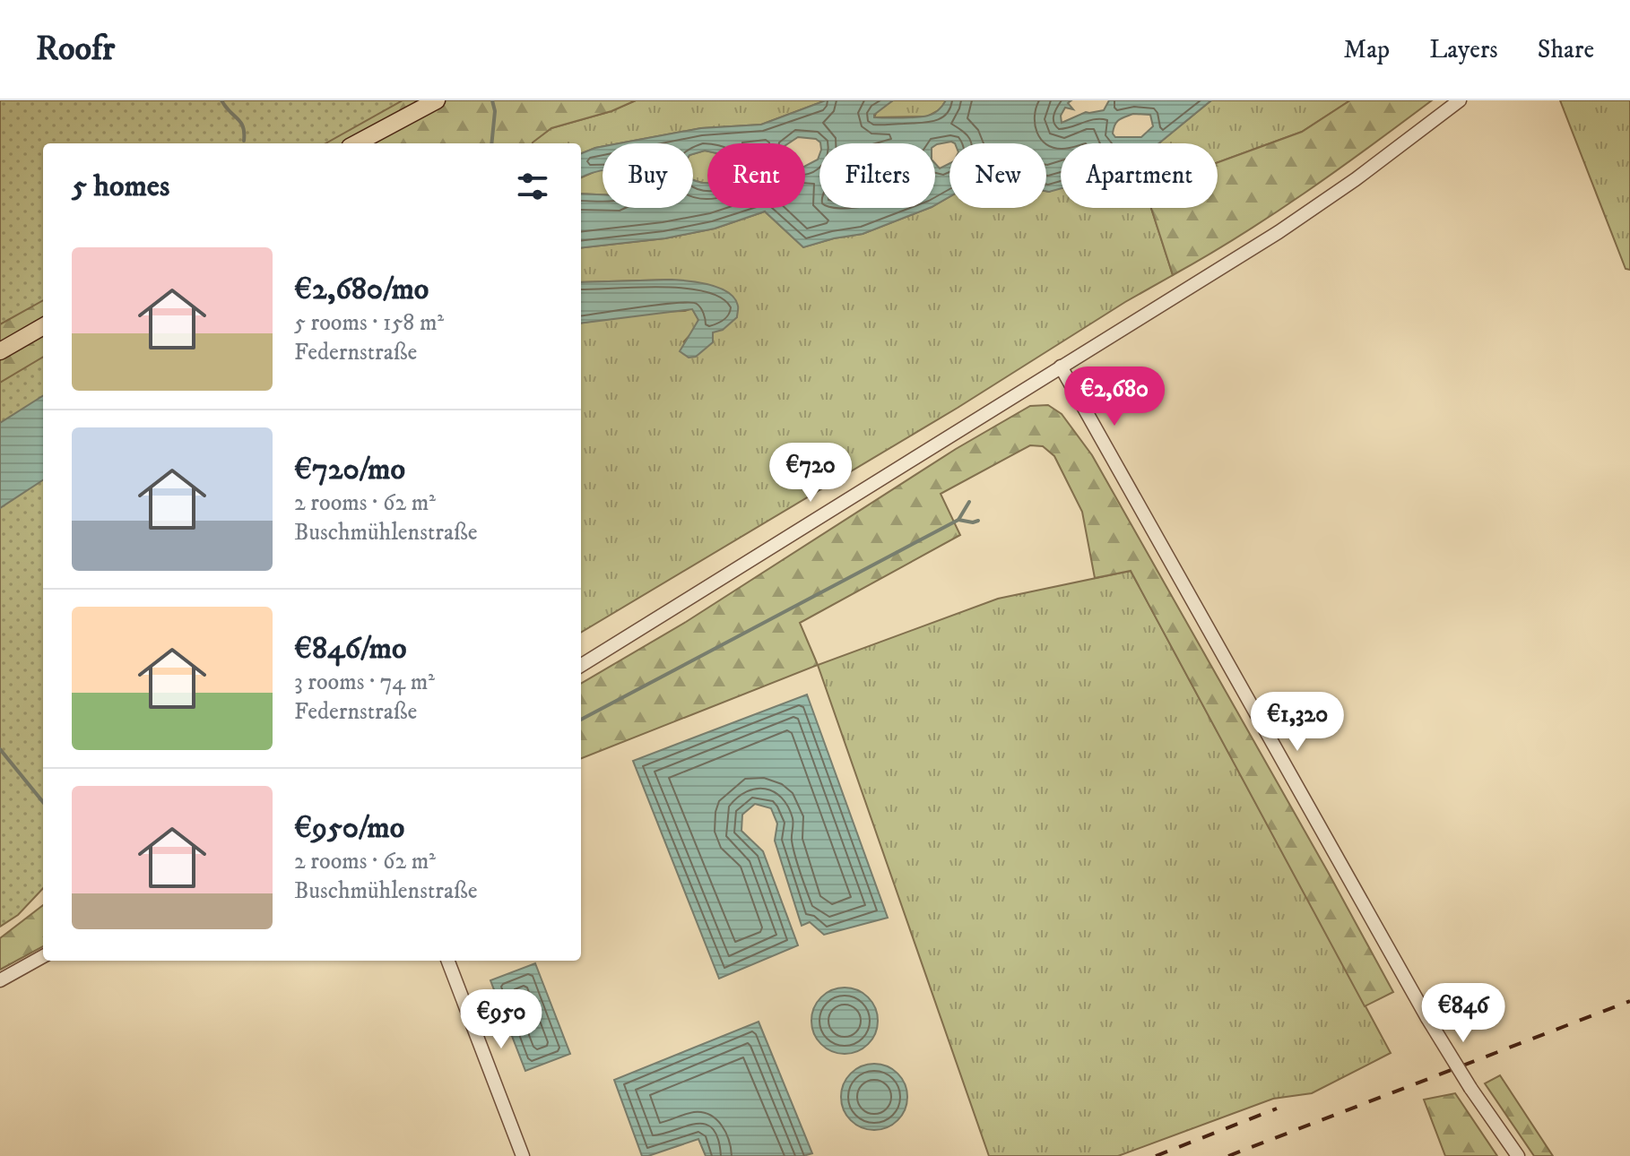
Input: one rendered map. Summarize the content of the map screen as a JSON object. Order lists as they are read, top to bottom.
{
  "page": {
    "header": "Roofr",
    "nav": ["Map", "Layers", "Share"],
    "chip": [
      "Buy",
      "Rent",
      "Filters",
      "New",
      "Apartment"
    ],
    "heading": "5 homes",
    "list": [
      {
        "name": "€2,680/mo",
        "note": "5 rooms · 158 m² · Federnstraße"
      },
      {
        "name": "€720/mo",
        "note": "2 rooms · 62 m² · Buschmühlenstraße"
      },
      {
        "name": "€846/mo",
        "note": "3 rooms · 74 m² · Federnstraße"
      },
      {
        "name": "€950/mo",
        "note": "2 rooms · 62 m² · Buschmühlenstraße"
      }
    ],
    "price": [
      "€2,680",
      "€720",
      "€1,320",
      "€846",
      "€950"
    ]
  }
}
